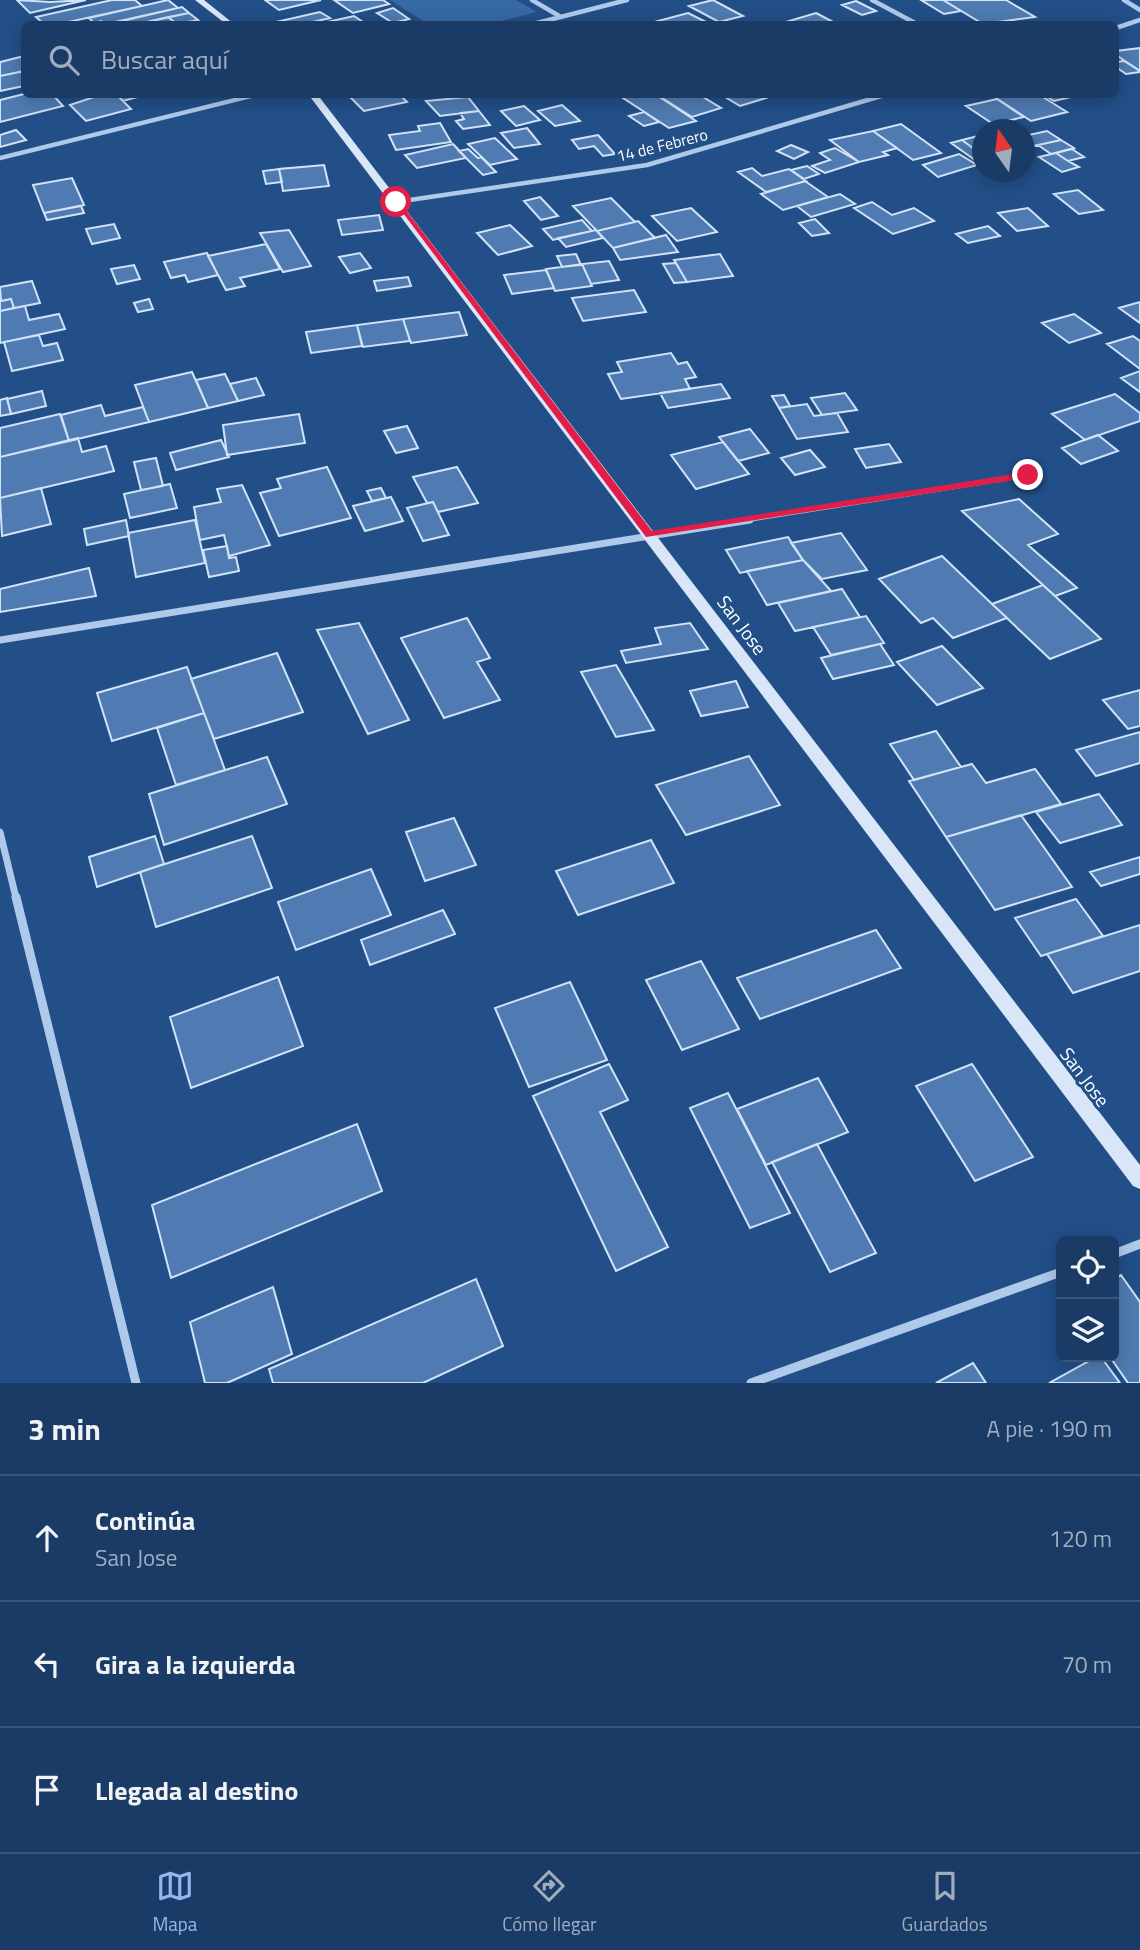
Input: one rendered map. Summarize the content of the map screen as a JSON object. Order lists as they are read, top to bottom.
{
  "streets": {
    "street": ["14 de Febrero", "San Jose"]
  },
  "crossings": [
    ["14 de Febrero", "San Jose"]
  ],
  "north": "top",
  "page": {
    "search": "Buscar aquí",
    "heading": ["3 min", "A pie · 190 m"],
    "list": [
      ["Continúa", "San Jose", "120 m"],
      ["Gira a la izquierda", "70 m"],
      "Llegada al destino"
    ],
    "nav": ["Mapa", "Cómo llegar", "Guardados"]
  }
}
